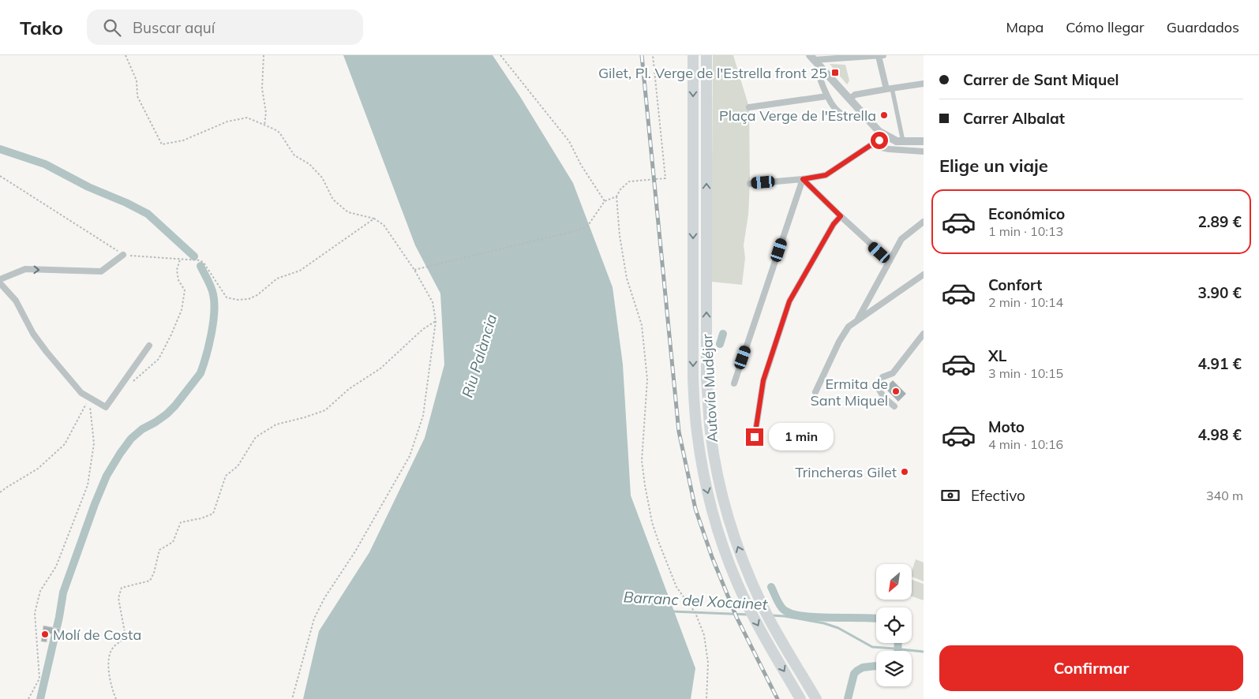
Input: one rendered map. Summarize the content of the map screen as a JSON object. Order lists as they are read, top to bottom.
{
  "streets": {
    "highway": ["Autovía Mudéjar"]
  },
  "water": ["Riu Palància", "Barranc del Xocainet"],
  "places": {
    "transit": ["Gilet, Pl. Verge de l'Estrella front 25"],
    "other": [
      "Plaça Verge de l'Estrella",
      "Ermita de Sant Miquel",
      "Trincheras Gilet",
      "Molí de Costa"
    ]
  },
  "north": "bottom left",
  "page": {
    "header": "Tako",
    "search": "Buscar aquí",
    "nav": ["Mapa", "Cómo llegar", "Guardados"],
    "banner": ["Carrer de Sant Miquel", "Carrer Albalat"],
    "heading": "Elige un viaje",
    "list": [
      {
        "name": "Económico",
        "note": "1 min · 10:13",
        "value": "2.89 €"
      },
      {
        "name": "Confort",
        "note": "2 min · 10:14",
        "value": "3.90 €"
      },
      {
        "name": "XL",
        "note": "3 min · 10:15",
        "value": "4.91 €"
      },
      {
        "name": "Moto",
        "note": "4 min · 10:16",
        "value": "4.98 €"
      }
    ],
    "bubble": "1 min",
    "pay": ["Efectivo", "340 m"],
    "buttons": "Confirmar"
  }
}
